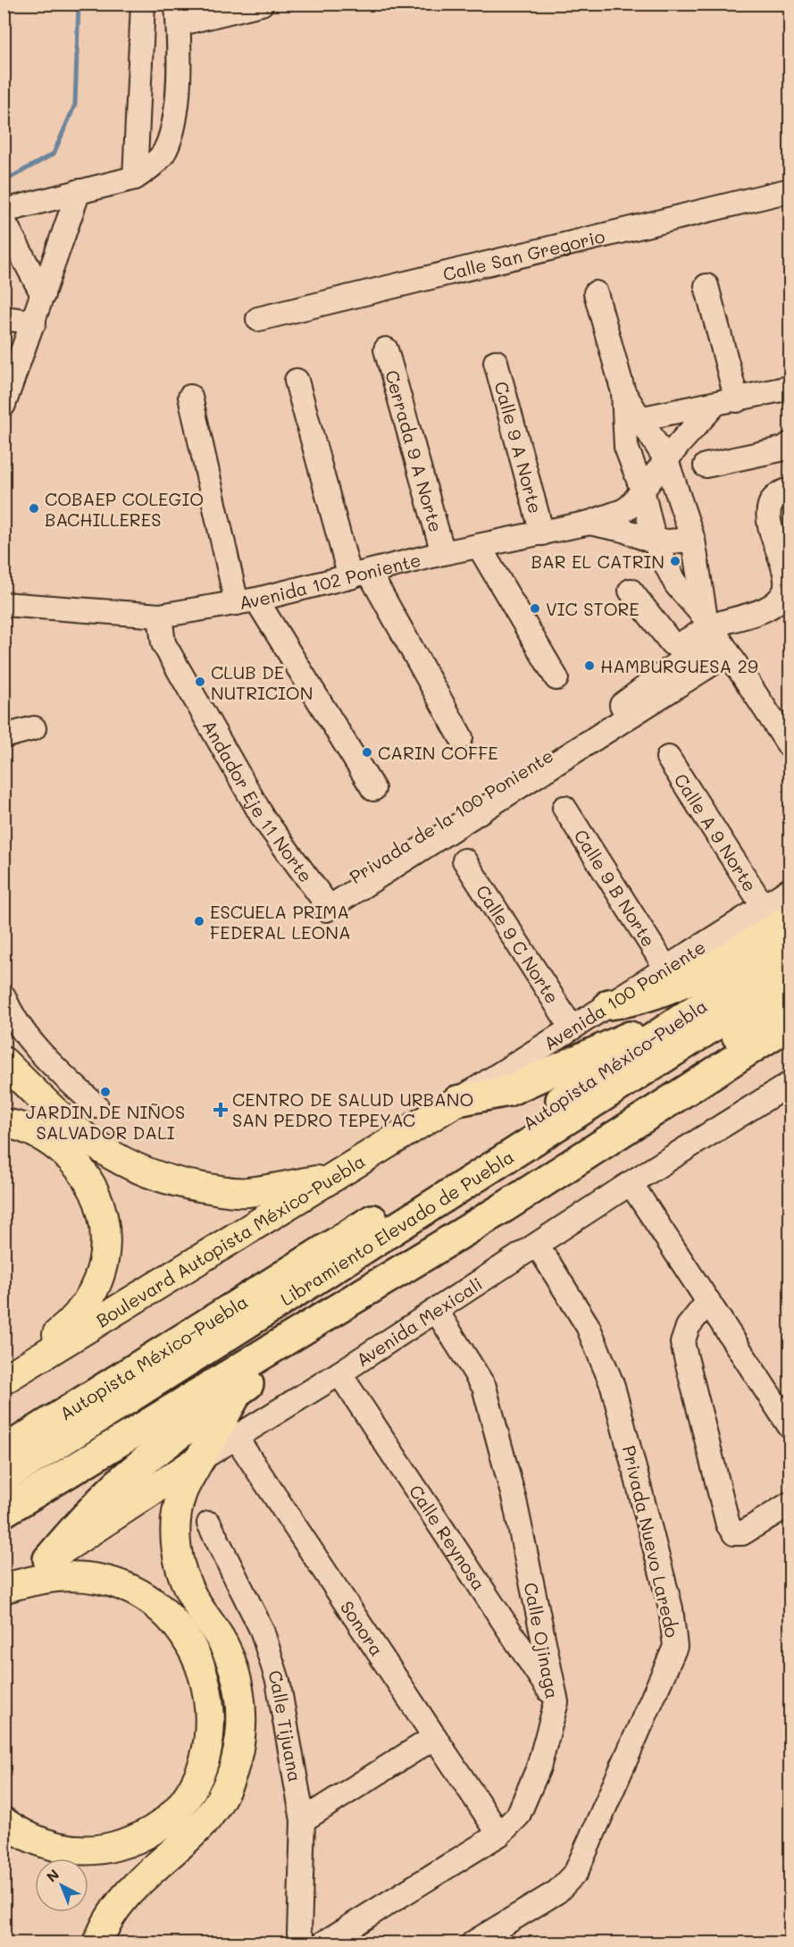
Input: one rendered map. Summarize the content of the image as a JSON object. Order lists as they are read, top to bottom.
{
  "streets": {
    "highway": ["Autopista México-Puebla", "Libramiento Elevado de Puebla"],
    "main road": ["Boulevard Autopista México-Puebla"],
    "street": [
      "Calle San Gregorio",
      "Calle 9 A Norte",
      "Cerrada 9 A Norte",
      "Avenida 102 Poniente",
      "Andador Eje 11 Norte",
      "Privada de la 100 Poniente",
      "Calle A 9 Norte",
      "Calle 9 B Norte",
      "Calle 9 C Norte",
      "Avenida 100 Poniente",
      "Avenida Mexicali",
      "Calle Reynosa",
      "Privada Nuevo Laredo",
      "Sonora",
      "Calle Ojinaga",
      "Calle Tijuana"
    ]
  },
  "crossings": [
    ["Calle 9 A Norte", "Avenida 102 Poniente"],
    ["Cerrada 9 A Norte", "Avenida 102 Poniente"],
    ["Avenida 102 Poniente", "Andador Eje 11 Norte"],
    ["Andador Eje 11 Norte", "Privada de la 100 Poniente"],
    ["Calle A 9 Norte", "Avenida 100 Poniente"],
    ["Calle 9 B Norte", "Avenida 100 Poniente"],
    ["Calle 9 C Norte", "Avenida 100 Poniente"],
    ["Avenida 100 Poniente", "Boulevard Autopista México-Puebla"],
    ["Avenida Mexicali", "Calle Reynosa"],
    ["Avenida Mexicali", "Privada Nuevo Laredo"],
    ["Avenida Mexicali", "Sonora"],
    ["Avenida Mexicali", "Calle Ojinaga"],
    ["Calle Reynosa", "Calle Ojinaga"],
    ["Sonora", "Calle Ojinaga"]
  ],
  "places": {
    "other": [
      "COBAEP COLEGIO BACHILLERES",
      "BAR EL CATRIN",
      "VIC STORE",
      "HAMBURGUESA 29",
      "CLUB DE NUTRICION",
      "CARIN COFFE",
      "ESCUELA PRIMA FEDERAL LEONA",
      "JARDIN DE NIÑOS SALVADOR DALI"
    ],
    "health": ["CENTRO DE SALUD URBANO SAN PEDRO TEPEYAC"]
  },
  "north": "top left"
}
